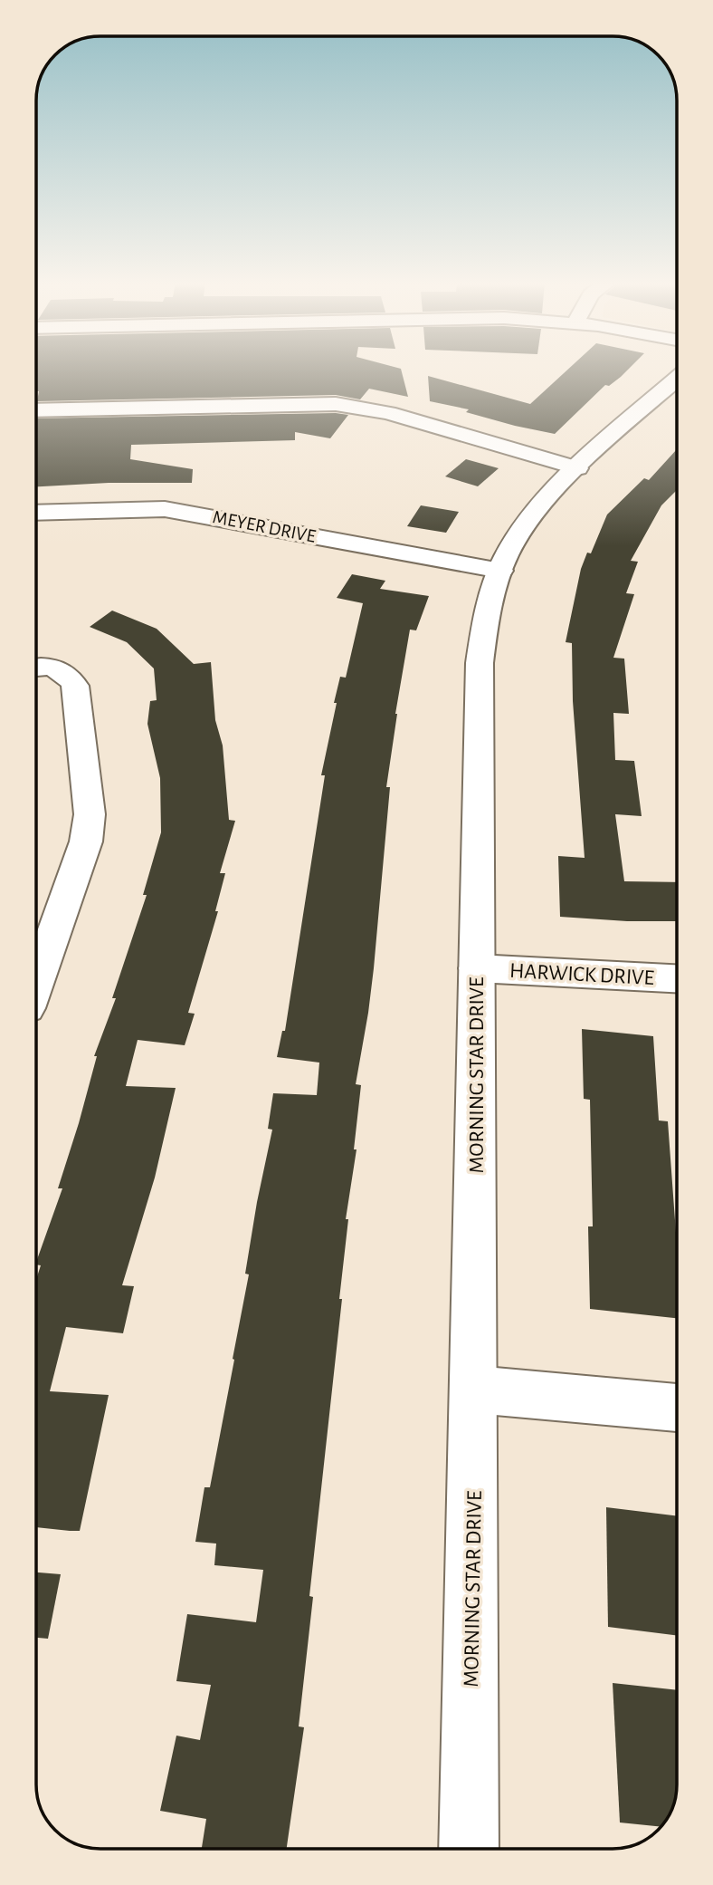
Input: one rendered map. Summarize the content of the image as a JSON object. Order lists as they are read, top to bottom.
{
  "streets": {
    "street": ["MEYER DRIVE", "HARWICK DRIVE", "MORNING STAR DRIVE"]
  },
  "crossings": [
    ["MEYER DRIVE", "MORNING STAR DRIVE"],
    ["HARWICK DRIVE", "MORNING STAR DRIVE"]
  ]
}
